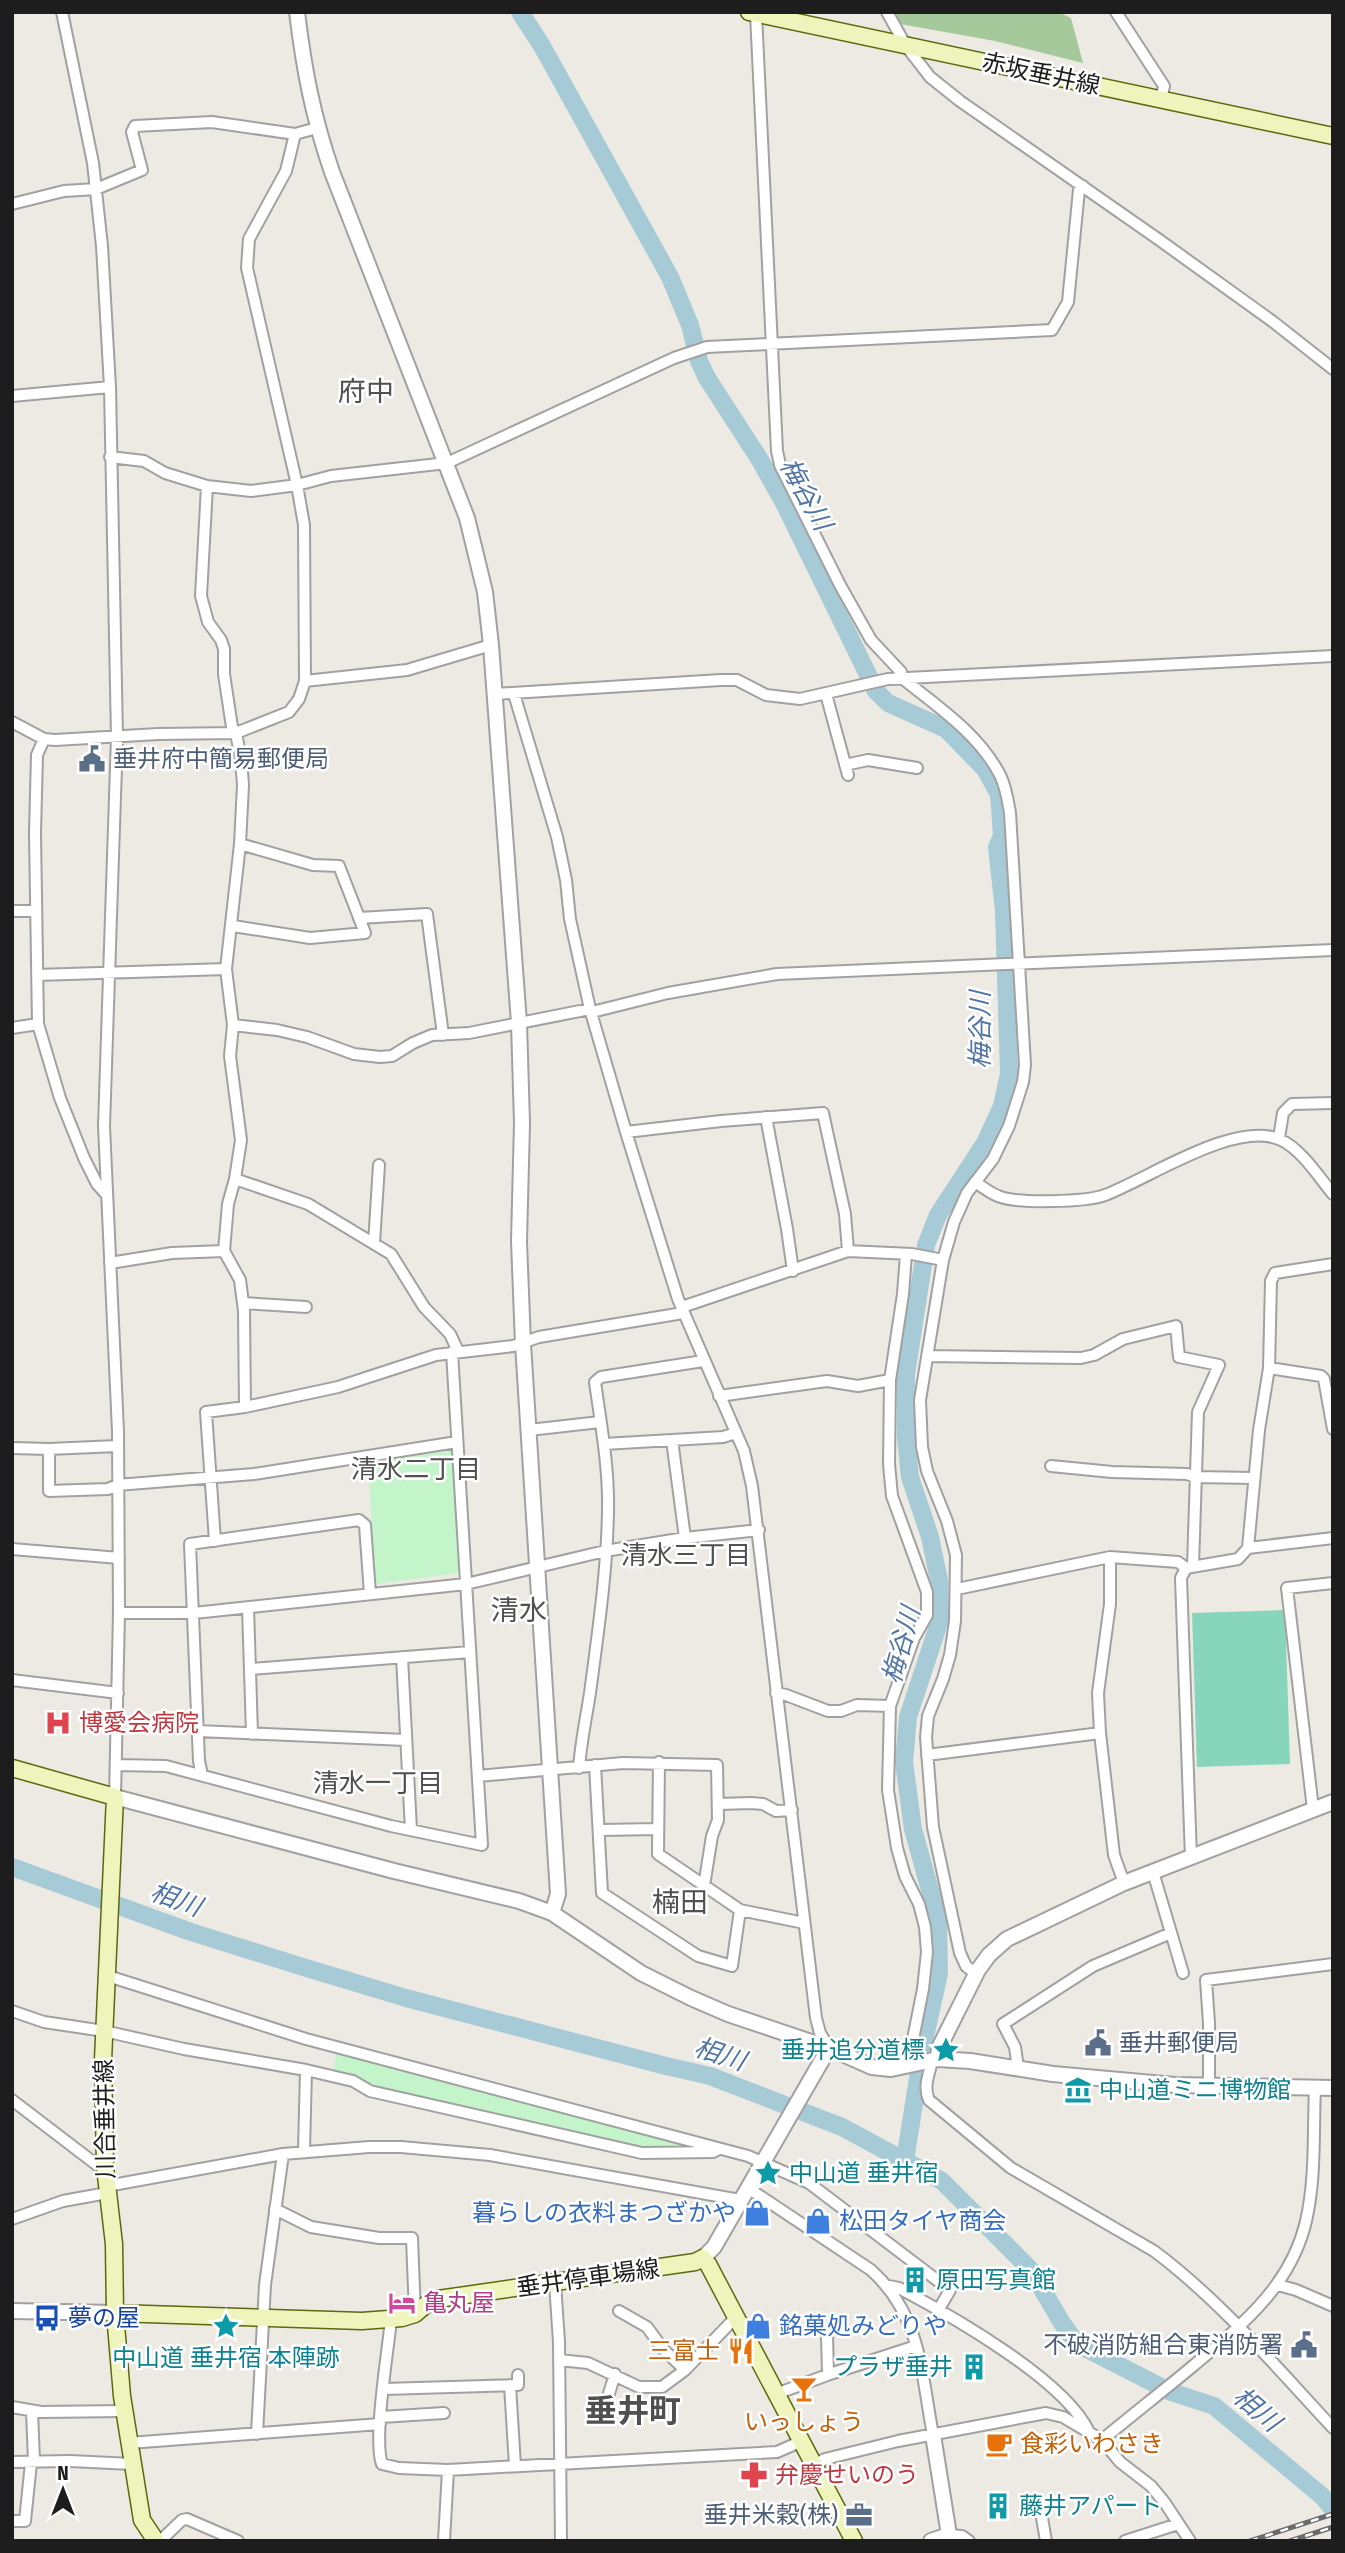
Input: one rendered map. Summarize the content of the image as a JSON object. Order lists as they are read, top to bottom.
{
  "streets": {
    "main road": ["赤坂垂井線", "川合垂井線", "垂井停車場線"]
  },
  "crossings": [
    ["川合垂井線", "垂井停車場線"]
  ],
  "districts": [
    "府中",
    "清水二丁目",
    "清水三丁目",
    "清水",
    "清水一丁目",
    "楠田",
    "垂井町"
  ],
  "water": ["梅谷川", "相川"],
  "places": {
    "public building": ["垂井府中簡易郵便局", "垂井郵便局", "不破消防組合東消防署"],
    "hospital": ["博愛会病院"],
    "place": ["垂井追分道標", "中山道 垂井宿", "中山道 垂井宿 本陣跡"],
    "museum": ["中山道ミニ博物館"],
    "shop": ["暮らしの衣料まつざかや", "松田タイヤ商会", "銘菓処みどりや"],
    "building": ["原田写真館", "プラザ垂井", "藤井アパート"],
    "hotel": ["亀丸屋"],
    "bus stop": ["夢の屋"],
    "restaurant": ["三富士"],
    "bar": ["いっしょう"],
    "cafe": ["食彩いわさき"],
    "pharmacy": ["弁慶せいのう"],
    "office": ["垂井米穀(株)"]
  },
  "north": "top"
}
